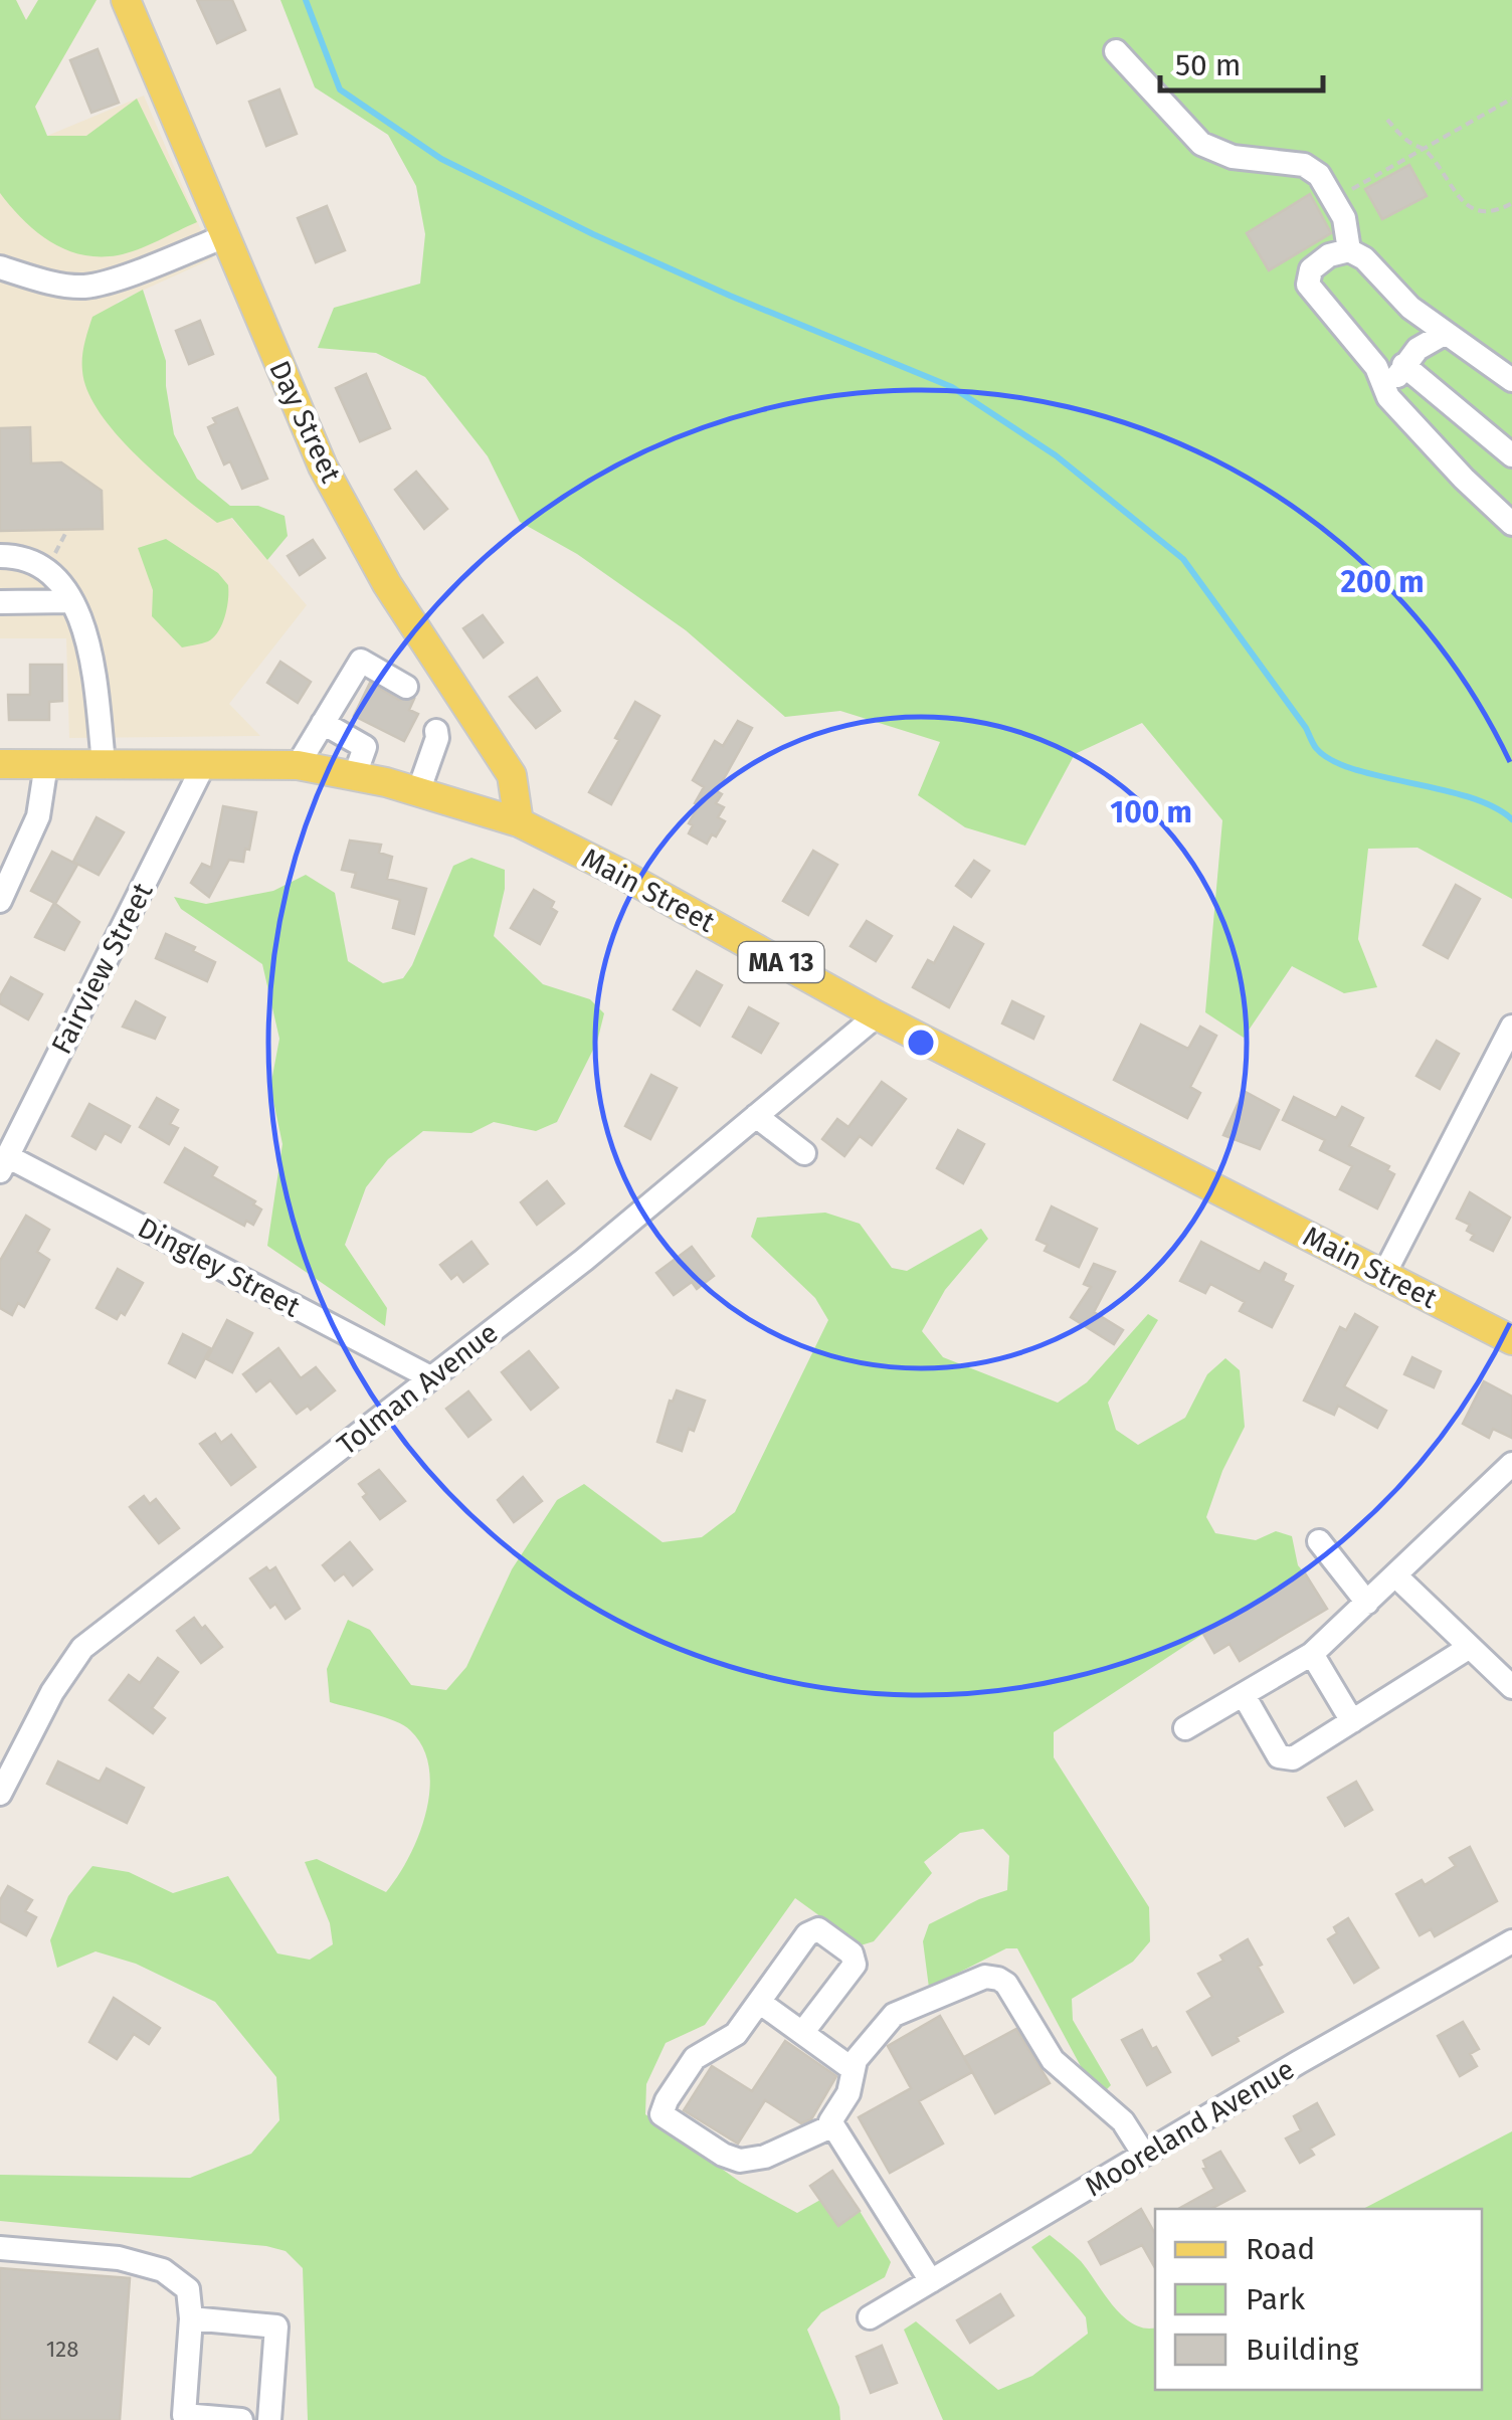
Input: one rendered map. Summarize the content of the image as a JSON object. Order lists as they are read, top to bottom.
{
  "streets": {
    "main road": ["Day Street", "Main Street", "MA 13"],
    "street": [
      "Fairview Street",
      "Dingley Street",
      "Tolman Avenue",
      "Mooreland Avenue"
    ]
  },
  "crossings": [
    ["Day Street", "Main Street"],
    ["Main Street", "Fairview Street"],
    ["Main Street", "Tolman Avenue"],
    ["Fairview Street", "Dingley Street"],
    ["Dingley Street", "Tolman Avenue"]
  ],
  "house_numbers": ["128"],
  "legend": ["Road", "Park", "Building"],
  "scale_bar": "50 m",
  "rings": ["200 m", "100 m"]
}
